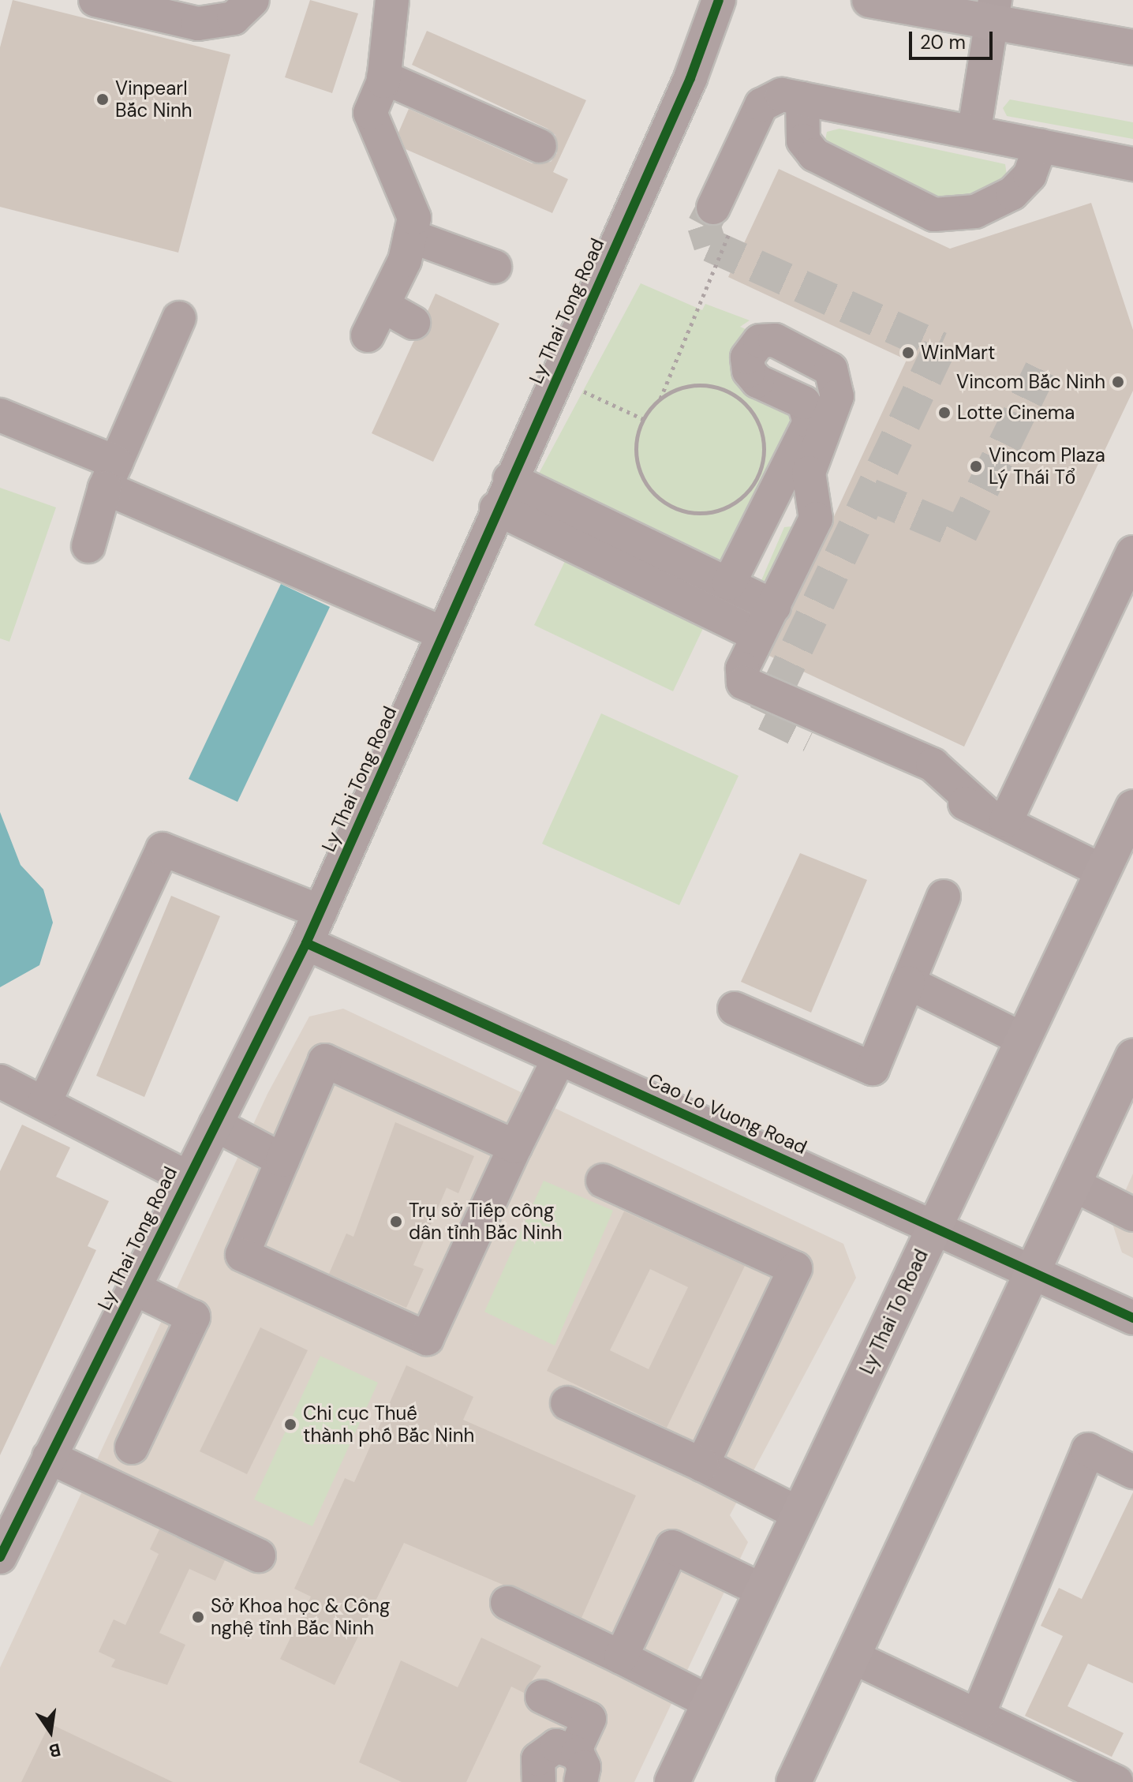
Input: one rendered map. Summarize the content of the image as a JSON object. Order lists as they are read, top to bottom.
{
  "streets": {
    "main road": ["Ly Thai To Road"],
    "street": ["Ly Thai Tong Road", "Cao Lo Vuong Road"]
  },
  "crossings": [
    ["Ly Thai Tong Road", "Cao Lo Vuong Road"],
    ["Cao Lo Vuong Road", "Ly Thai To Road"]
  ],
  "places": [
    "Vinpearl Bắc Ninh",
    "WinMart",
    "Vincom Bắc Ninh",
    "Lotte Cinema",
    "Vincom Plaza Lý Thái Tổ",
    "Trụ sở Tiếp công dân tỉnh Bắc Ninh",
    "Chi cục Thuế thành phố Bắc Ninh",
    "Sở Khoa học & Công nghệ tỉnh Bắc Ninh"
  ],
  "scale_bar": "20 m",
  "north": "bottom"
}
